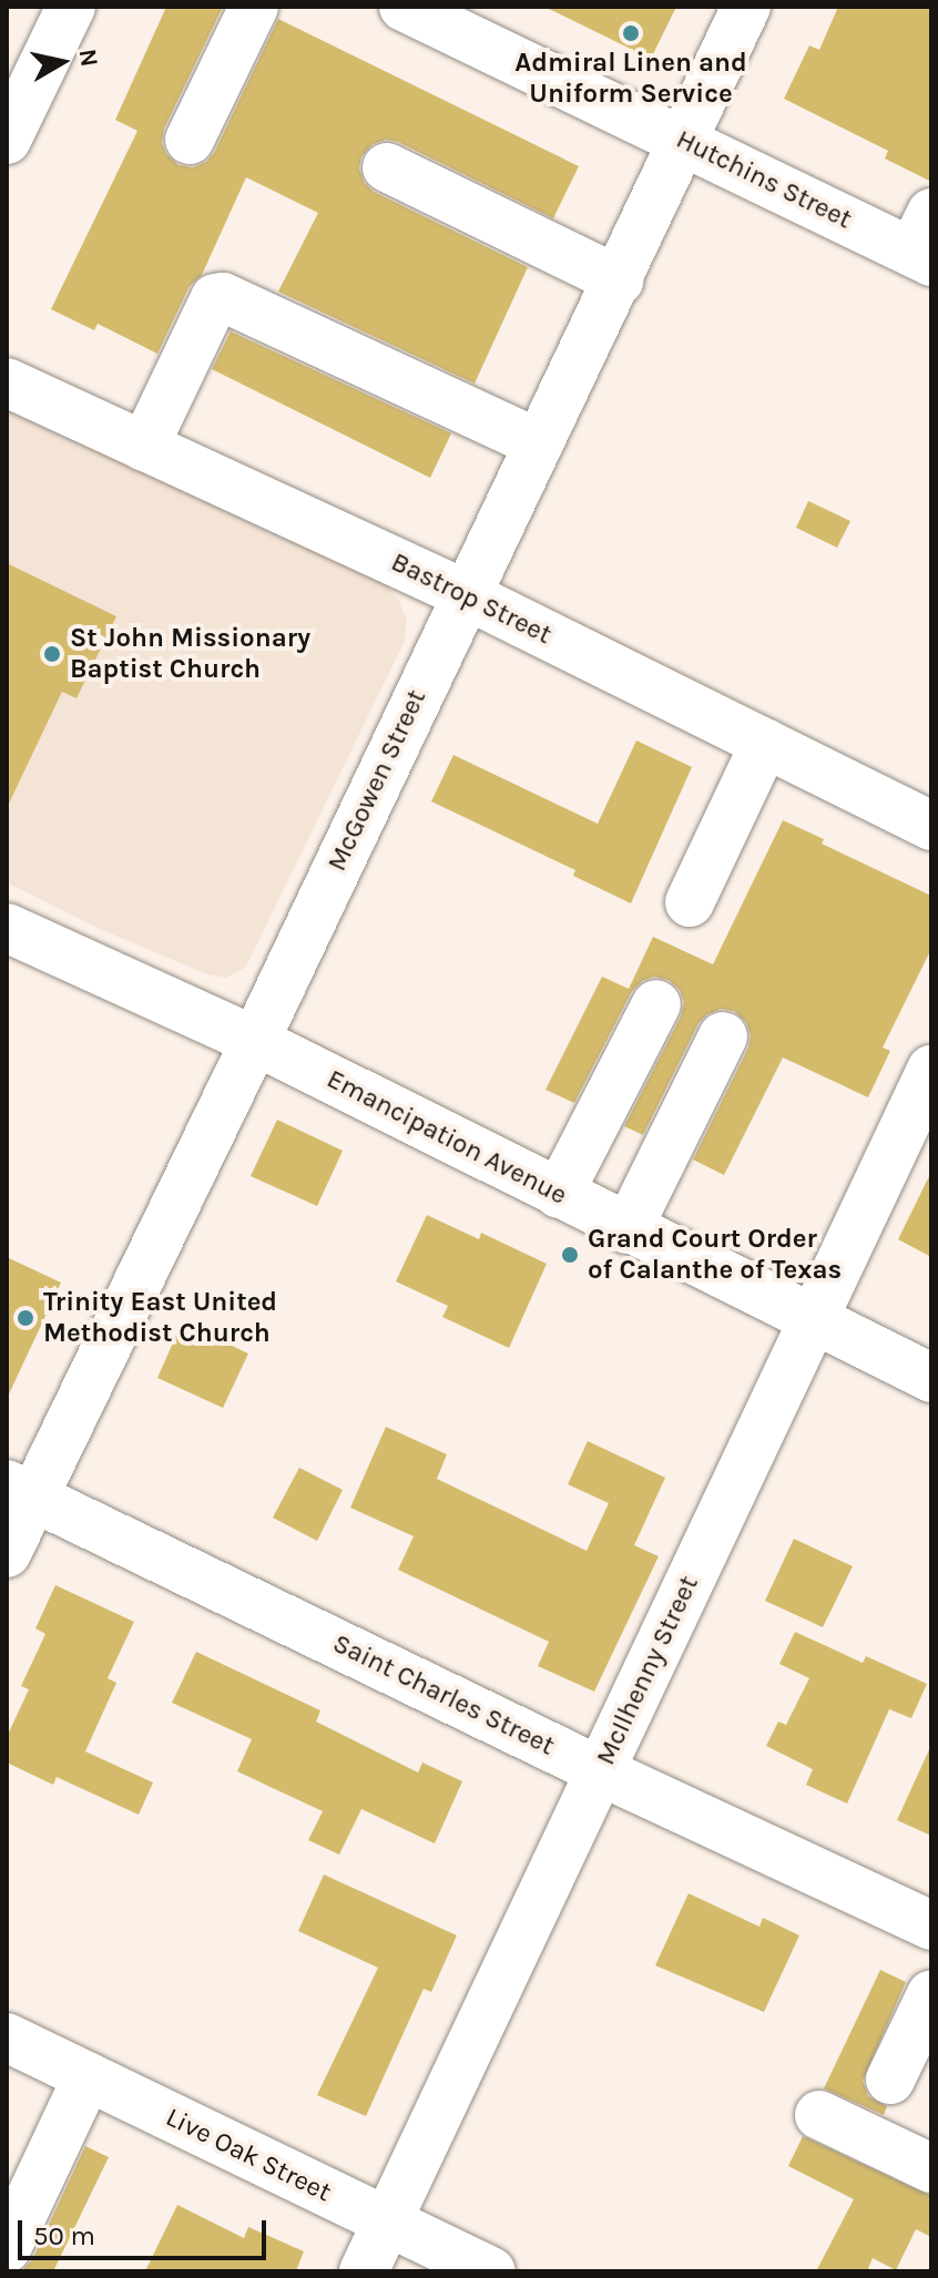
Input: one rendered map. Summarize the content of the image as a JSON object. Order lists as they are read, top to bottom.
{
  "streets": {
    "street": [
      "Hutchins Street",
      "Bastrop Street",
      "McGowen Street",
      "Emancipation Avenue",
      "McIlhenny Street",
      "Saint Charles Street",
      "Live Oak Street"
    ]
  },
  "crossings": [
    ["Hutchins Street", "McGowen Street"],
    ["Bastrop Street", "McGowen Street"],
    ["McGowen Street", "Emancipation Avenue"],
    ["McGowen Street", "Saint Charles Street"],
    ["Emancipation Avenue", "McIlhenny Street"],
    ["McIlhenny Street", "Saint Charles Street"],
    ["McIlhenny Street", "Live Oak Street"]
  ],
  "places": [
    "Admiral Linen and Uniform Service",
    "St John Missionary Baptist Church",
    "Grand Court Order of Calanthe of Texas",
    "Trinity East United Methodist Church"
  ],
  "scale_bar": "50 m",
  "north": "right"
}
